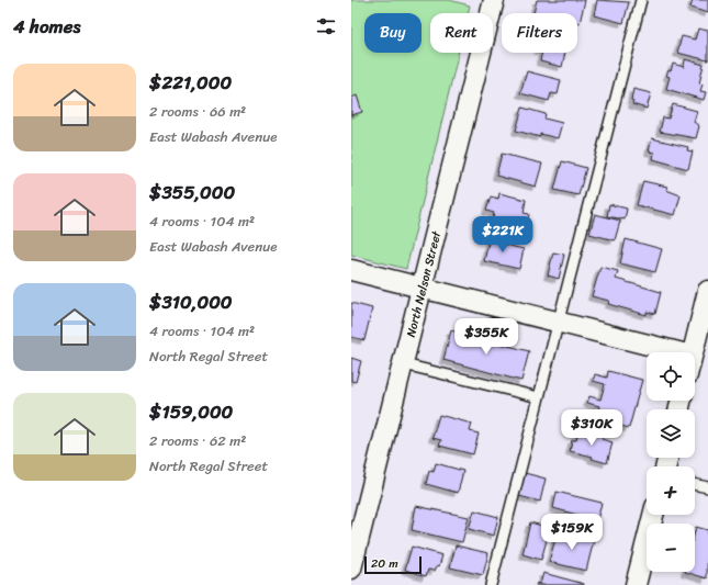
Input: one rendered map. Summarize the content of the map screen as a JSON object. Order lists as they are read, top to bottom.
{
  "streets": {
    "street": ["North Nelson Street"]
  },
  "scale_bar": "20 m",
  "page": {
    "heading": "4 homes",
    "chip": ["Buy", "Rent", "Filters"],
    "list": [
      {
        "name": "$221,000",
        "note": "2 rooms · 66 m² · East Wabash Avenue"
      },
      {
        "name": "$355,000",
        "note": "4 rooms · 104 m² · East Wabash Avenue"
      },
      {
        "name": "$310,000",
        "note": "4 rooms · 104 m² · North Regal Street"
      },
      {
        "name": "$159,000",
        "note": "2 rooms · 62 m² · North Regal Street"
      }
    ],
    "price": [
      "$221K",
      "$355K",
      "$310K",
      "$159K"
    ],
    "map_buttons": ["+", "−"],
    "scale": "20 m"
  }
}
